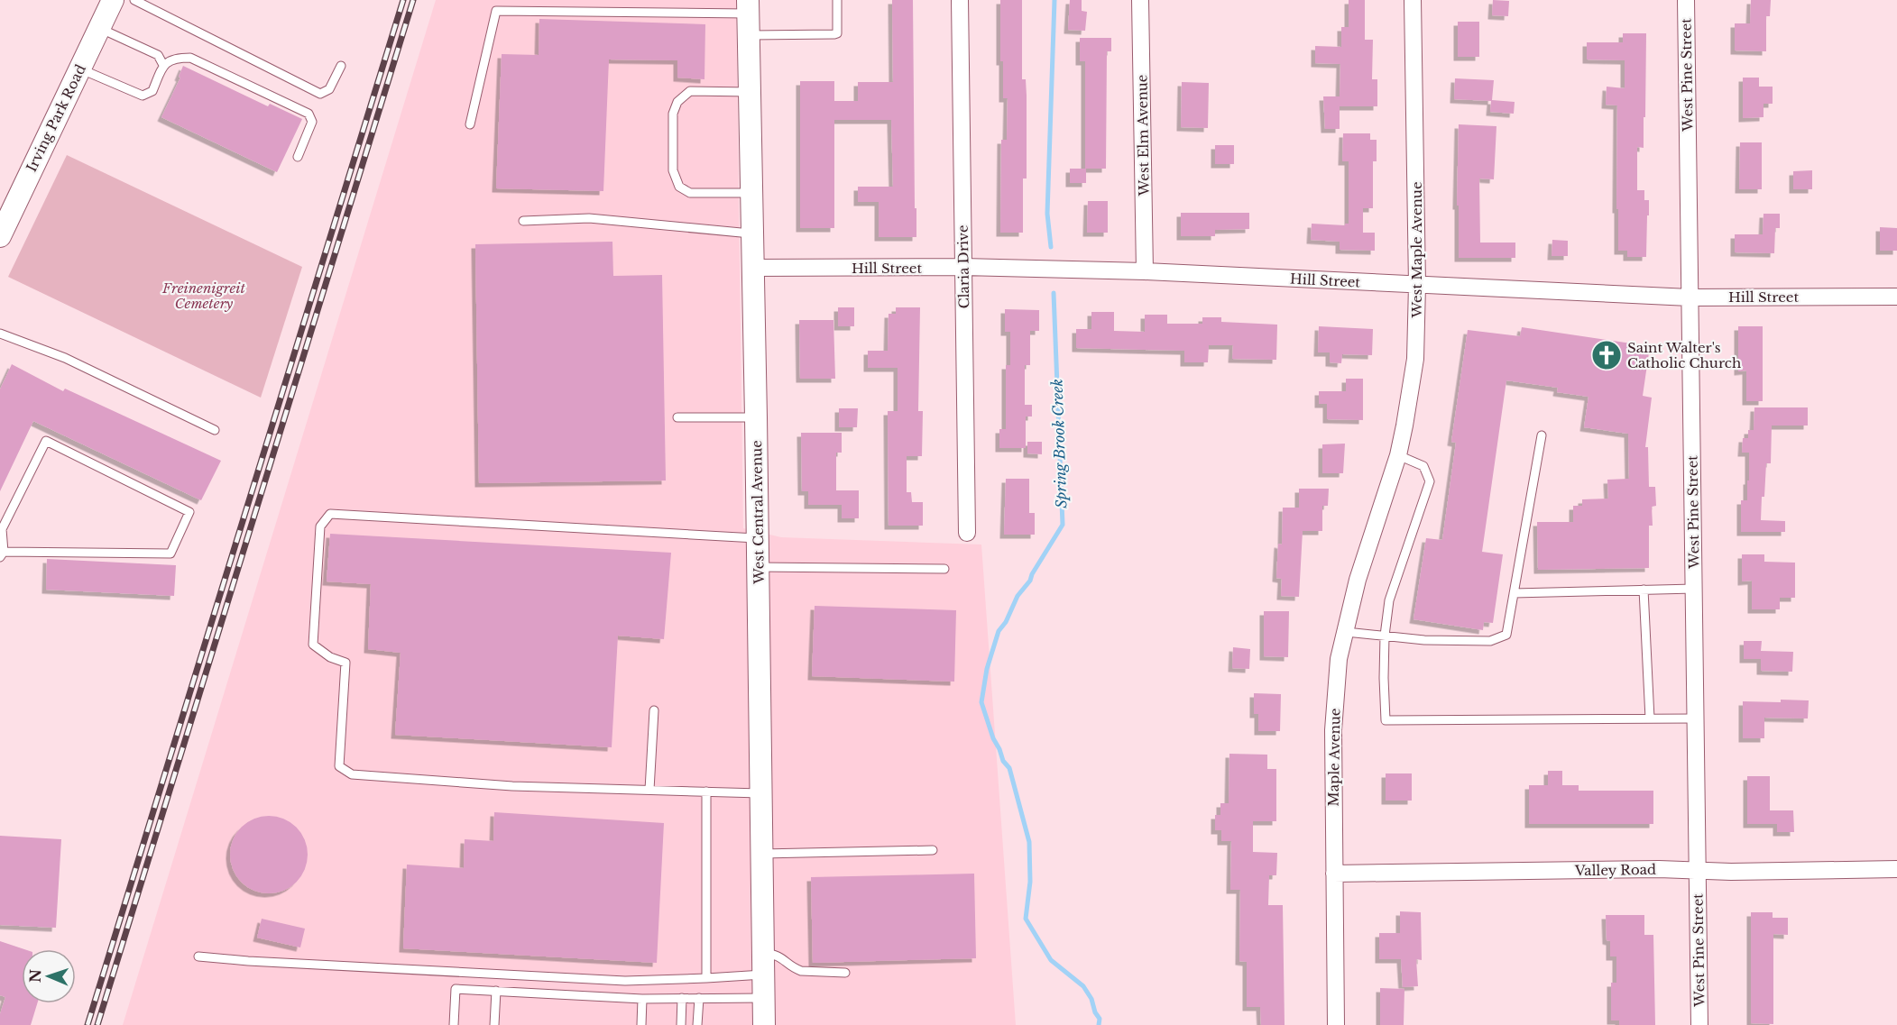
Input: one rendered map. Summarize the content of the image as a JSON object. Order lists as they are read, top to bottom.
{
  "streets": {
    "street": [
      "West Pine Street",
      "Irving Park Road",
      "West Elm Avenue",
      "West Maple Avenue",
      "Claria Drive",
      "Hill Street",
      "West Central Avenue",
      "Maple Avenue",
      "Valley Road"
    ]
  },
  "crossings": [
    ["West Pine Street", "Hill Street"],
    ["West Pine Street", "Valley Road"],
    ["West Elm Avenue", "Hill Street"],
    ["West Maple Avenue", "Hill Street"],
    ["West Maple Avenue", "Maple Avenue"],
    ["Claria Drive", "Hill Street"],
    ["Hill Street", "West Central Avenue"],
    ["Maple Avenue", "Valley Road"]
  ],
  "water": ["Spring Brook Creek"],
  "parks": ["Freinenigreit Cemetery"],
  "places": {
    "church": ["Saint Walter's Catholic Church"]
  },
  "north": "left"
}
